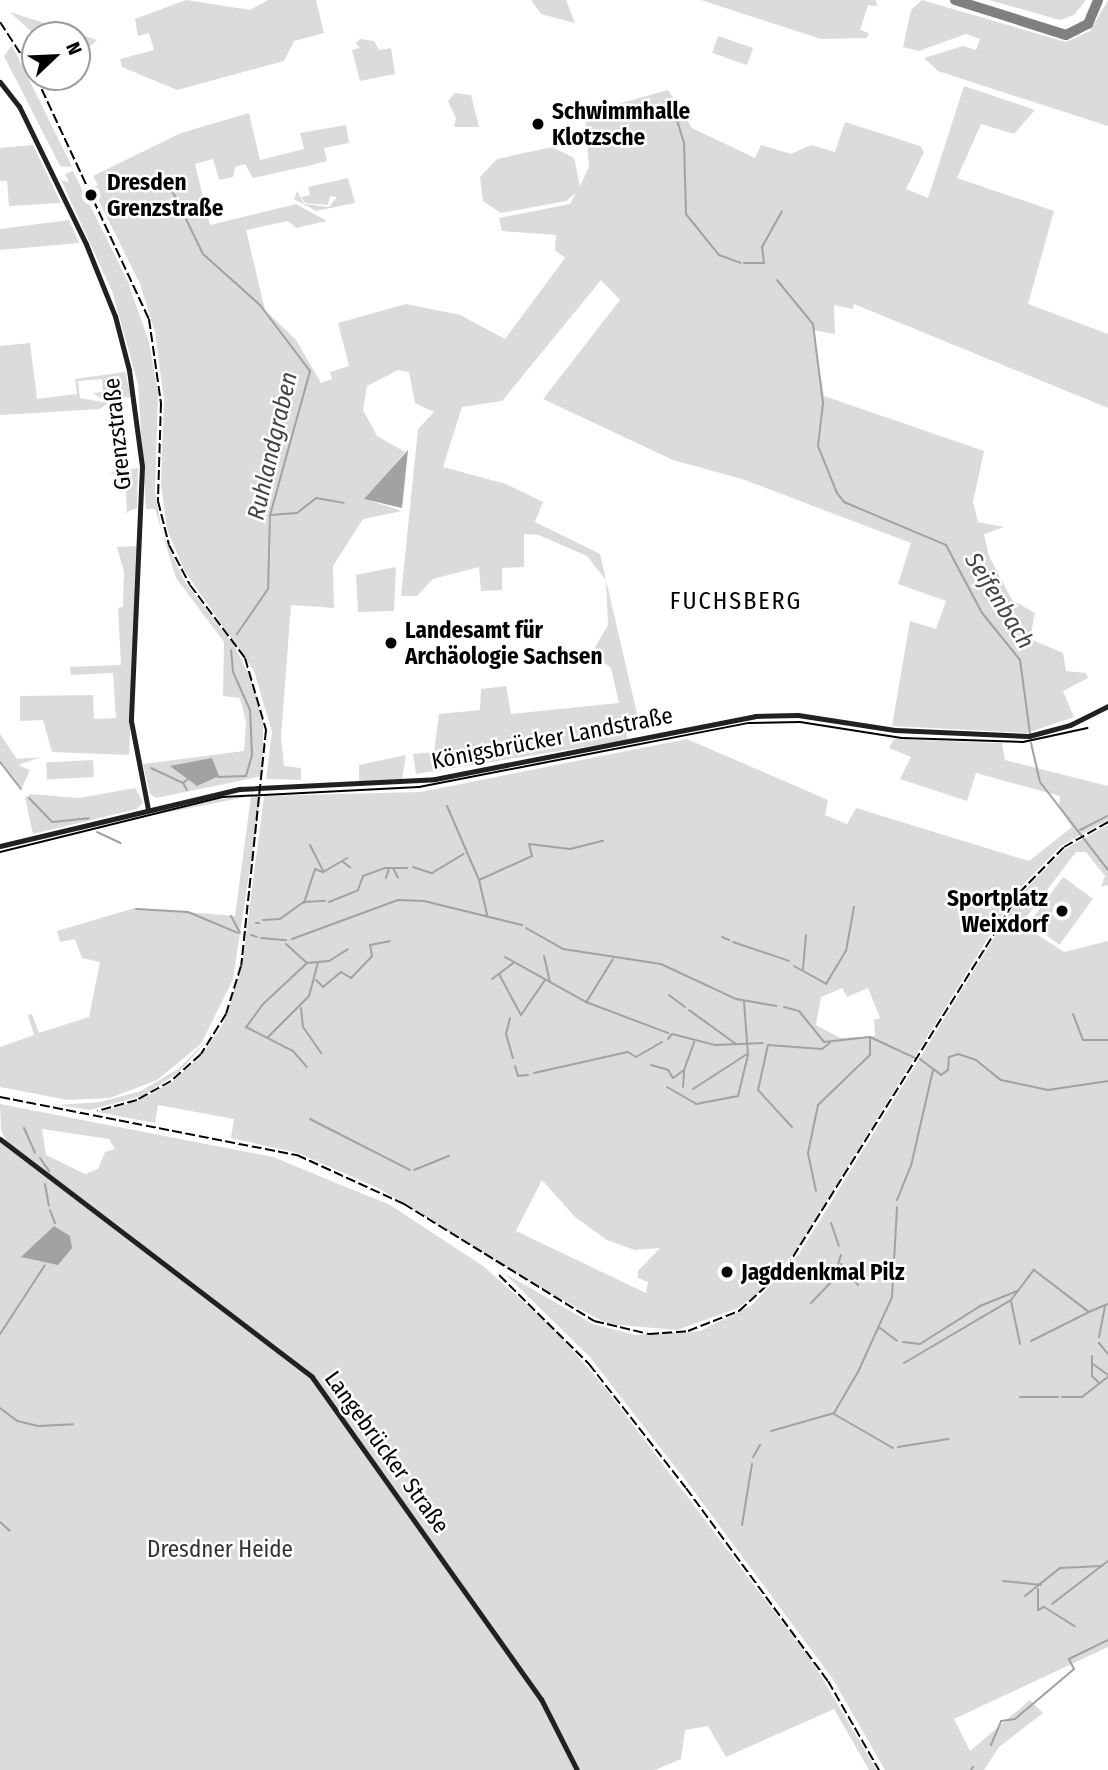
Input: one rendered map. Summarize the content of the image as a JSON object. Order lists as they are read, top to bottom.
{
  "streets": {
    "main road": ["Grenzstraße", "Königsbrücker Landstraße", "Langebrücker Straße"]
  },
  "crossings": [
    ["Grenzstraße", "Königsbrücker Landstraße"]
  ],
  "districts": ["FUCHSBERG"],
  "water": ["Ruhlandgraben", "Seifenbach"],
  "parks": ["Dresdner Heide"],
  "places": [
    "Schwimmhalle Klotzsche",
    "Dresden Grenzstraße",
    "Landesamt für Archäologie Sachsen",
    "Sportplatz Weixdorf",
    "Jagddenkmal Pilz"
  ],
  "north": "top right"
}
